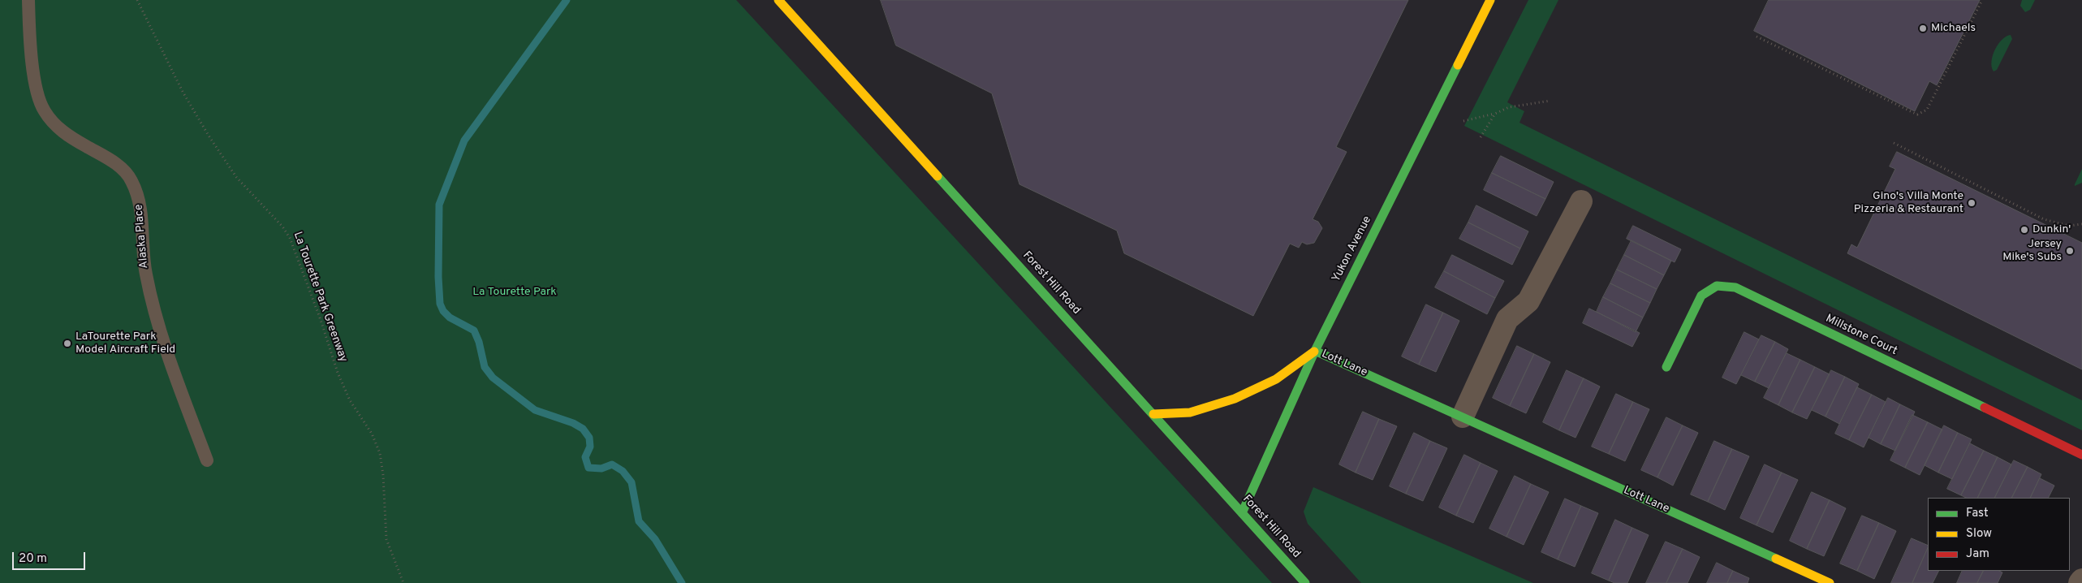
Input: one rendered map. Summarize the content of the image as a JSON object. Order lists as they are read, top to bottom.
{
  "streets": {
    "street": [
      "Yukon Avenue",
      "Forest Hill Road",
      "Millstone Court",
      "Lott Lane"
    ],
    "lane": ["Alaska Place"],
    "path": ["La Tourette Park Greenway"]
  },
  "crossings": [
    ["Yukon Avenue", "Forest Hill Road"],
    ["Yukon Avenue", "Lott Lane"]
  ],
  "parks": ["La Tourette Park"],
  "places": [
    "Michaels",
    "Gino's Villa Monte Pizzeria & Restaurant",
    "Dunkin'",
    "Jersey Mike's Subs",
    "LaTourette Park Model Aircraft Field"
  ],
  "legend": ["Fast", "Slow", "Jam"],
  "scale_bar": "20 m"
}
